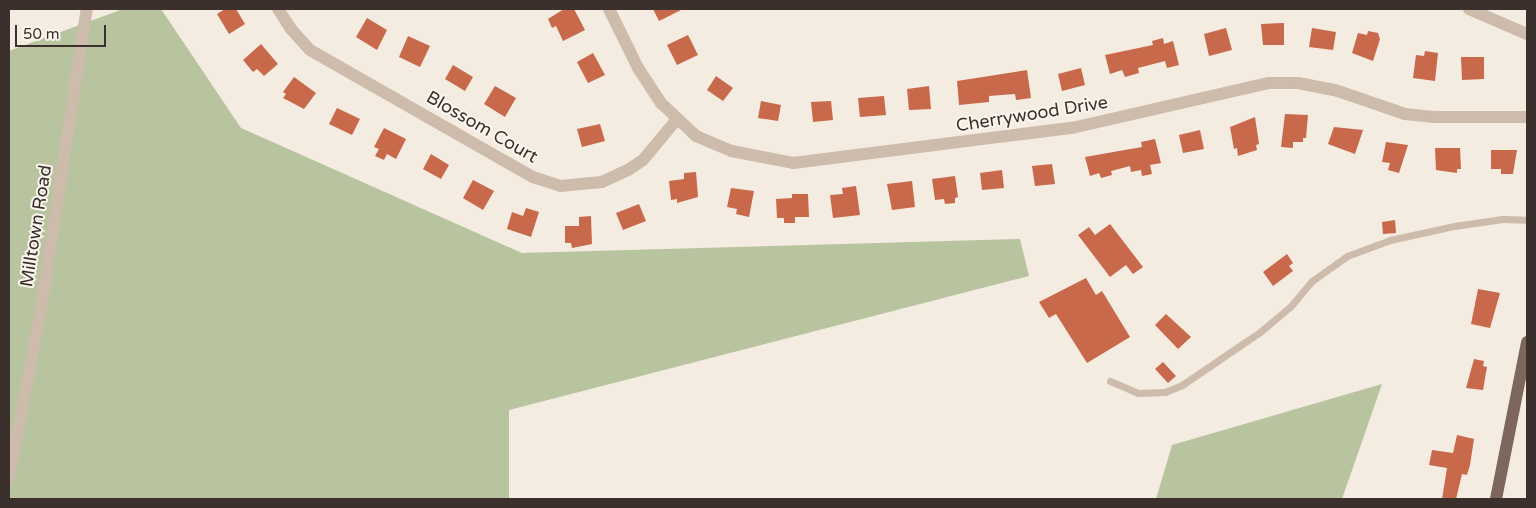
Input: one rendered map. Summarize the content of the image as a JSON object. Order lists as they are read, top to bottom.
{
  "streets": {
    "street": ["Cherrywood Drive", "Blossom Court", "Milltown Road"]
  },
  "crossings": [
    ["Cherrywood Drive", "Blossom Court"]
  ],
  "scale_bar": "50 m"
}
